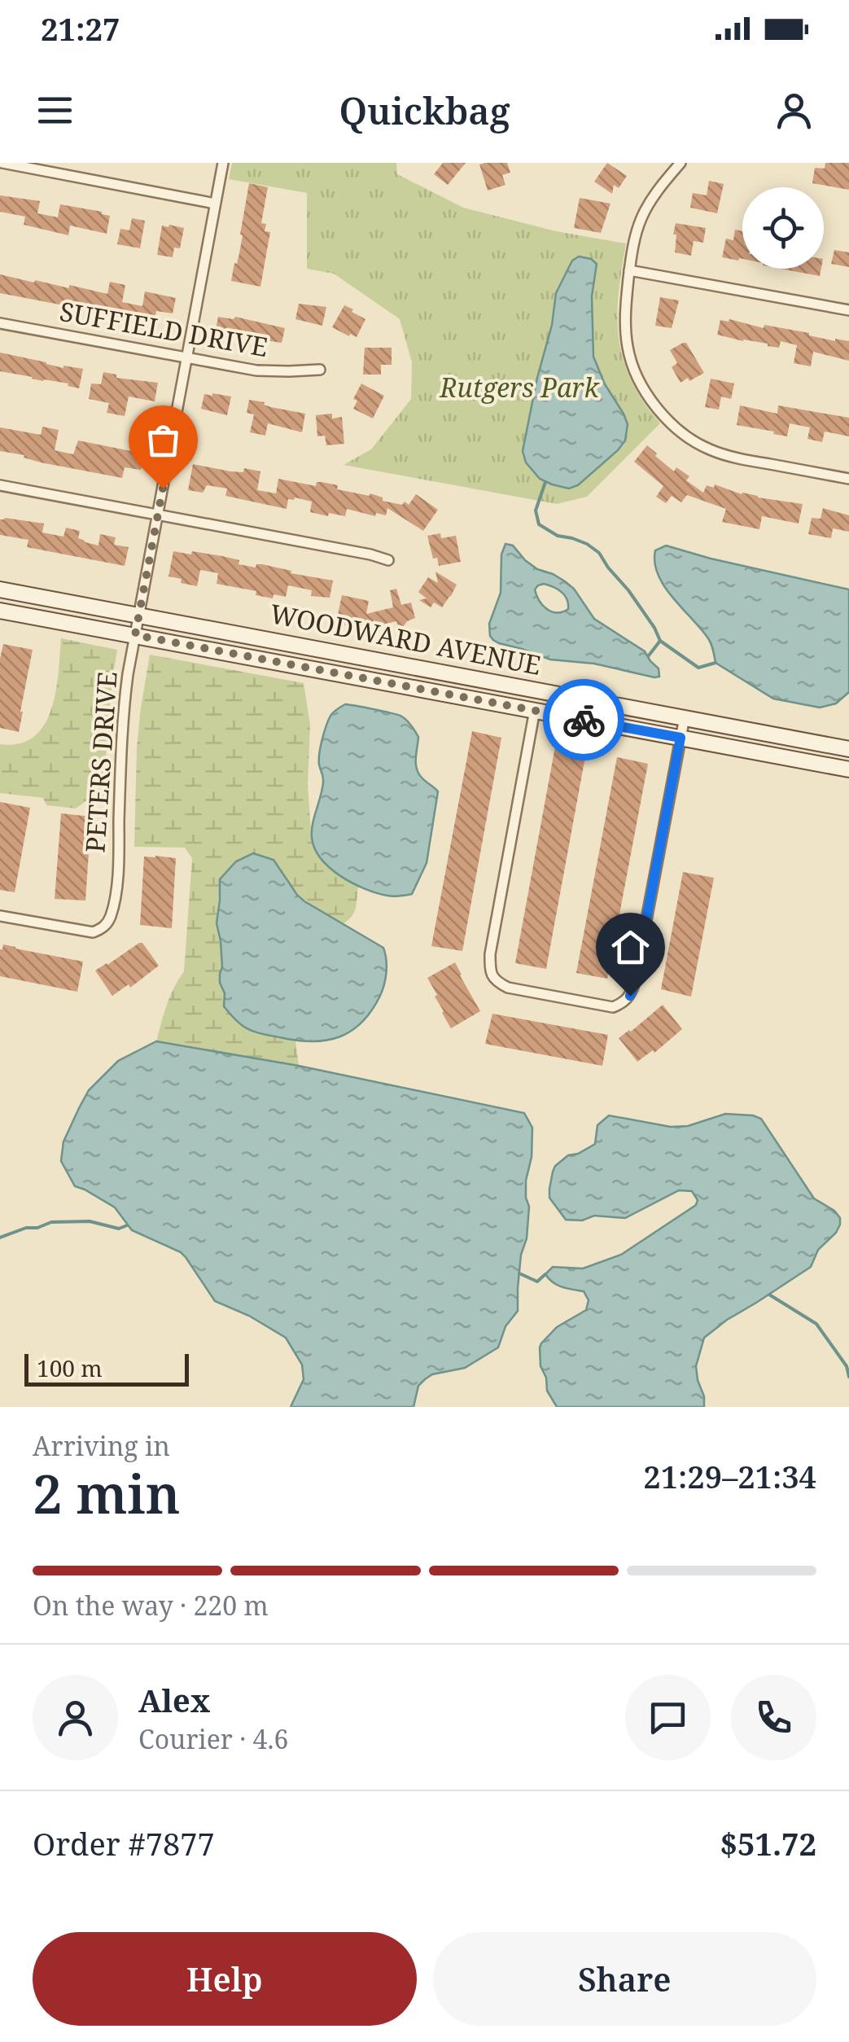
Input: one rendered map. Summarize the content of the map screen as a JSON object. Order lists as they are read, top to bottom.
{
  "streets": {
    "street": ["SUFFIELD DRIVE", "WOODWARD AVENUE", "PETERS DRIVE"]
  },
  "crossings": [
    ["SUFFIELD DRIVE", "PETERS DRIVE"],
    ["WOODWARD AVENUE", "PETERS DRIVE"]
  ],
  "parks": ["Rutgers Park"],
  "scale_bar": "100 m",
  "page": {
    "status": "21:27",
    "header": "Quickbag",
    "scale": "100 m",
    "heading": ["2 min", "Arriving in", "21:29–21:34"],
    "panel": [
      "Alex",
      "Courier · 4.6",
      "Order #7877",
      "$51.72"
    ],
    "bar": "On the way · 220 m",
    "buttons": ["Help", "Share"]
  }
}
